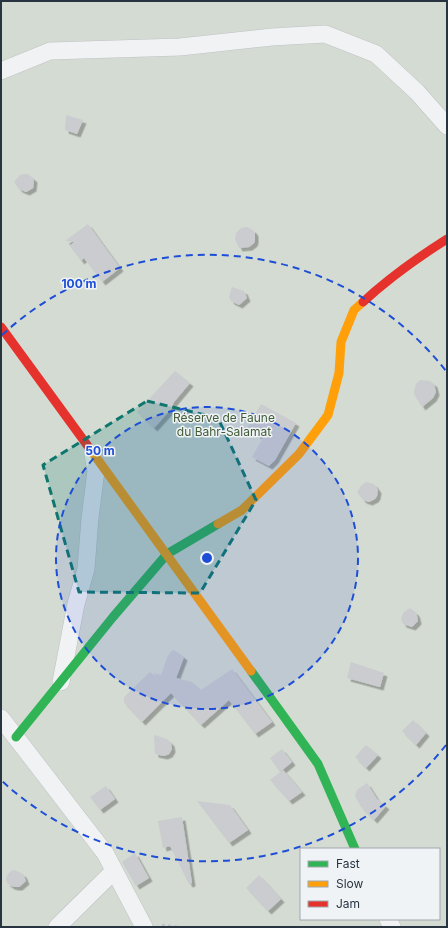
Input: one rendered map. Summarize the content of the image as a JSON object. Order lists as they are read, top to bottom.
{
  "parks": ["Réserve de Faune du Bahr-Salamat"],
  "legend": ["Fast", "Slow", "Jam"],
  "rings": ["100 m", "50 m"]
}
